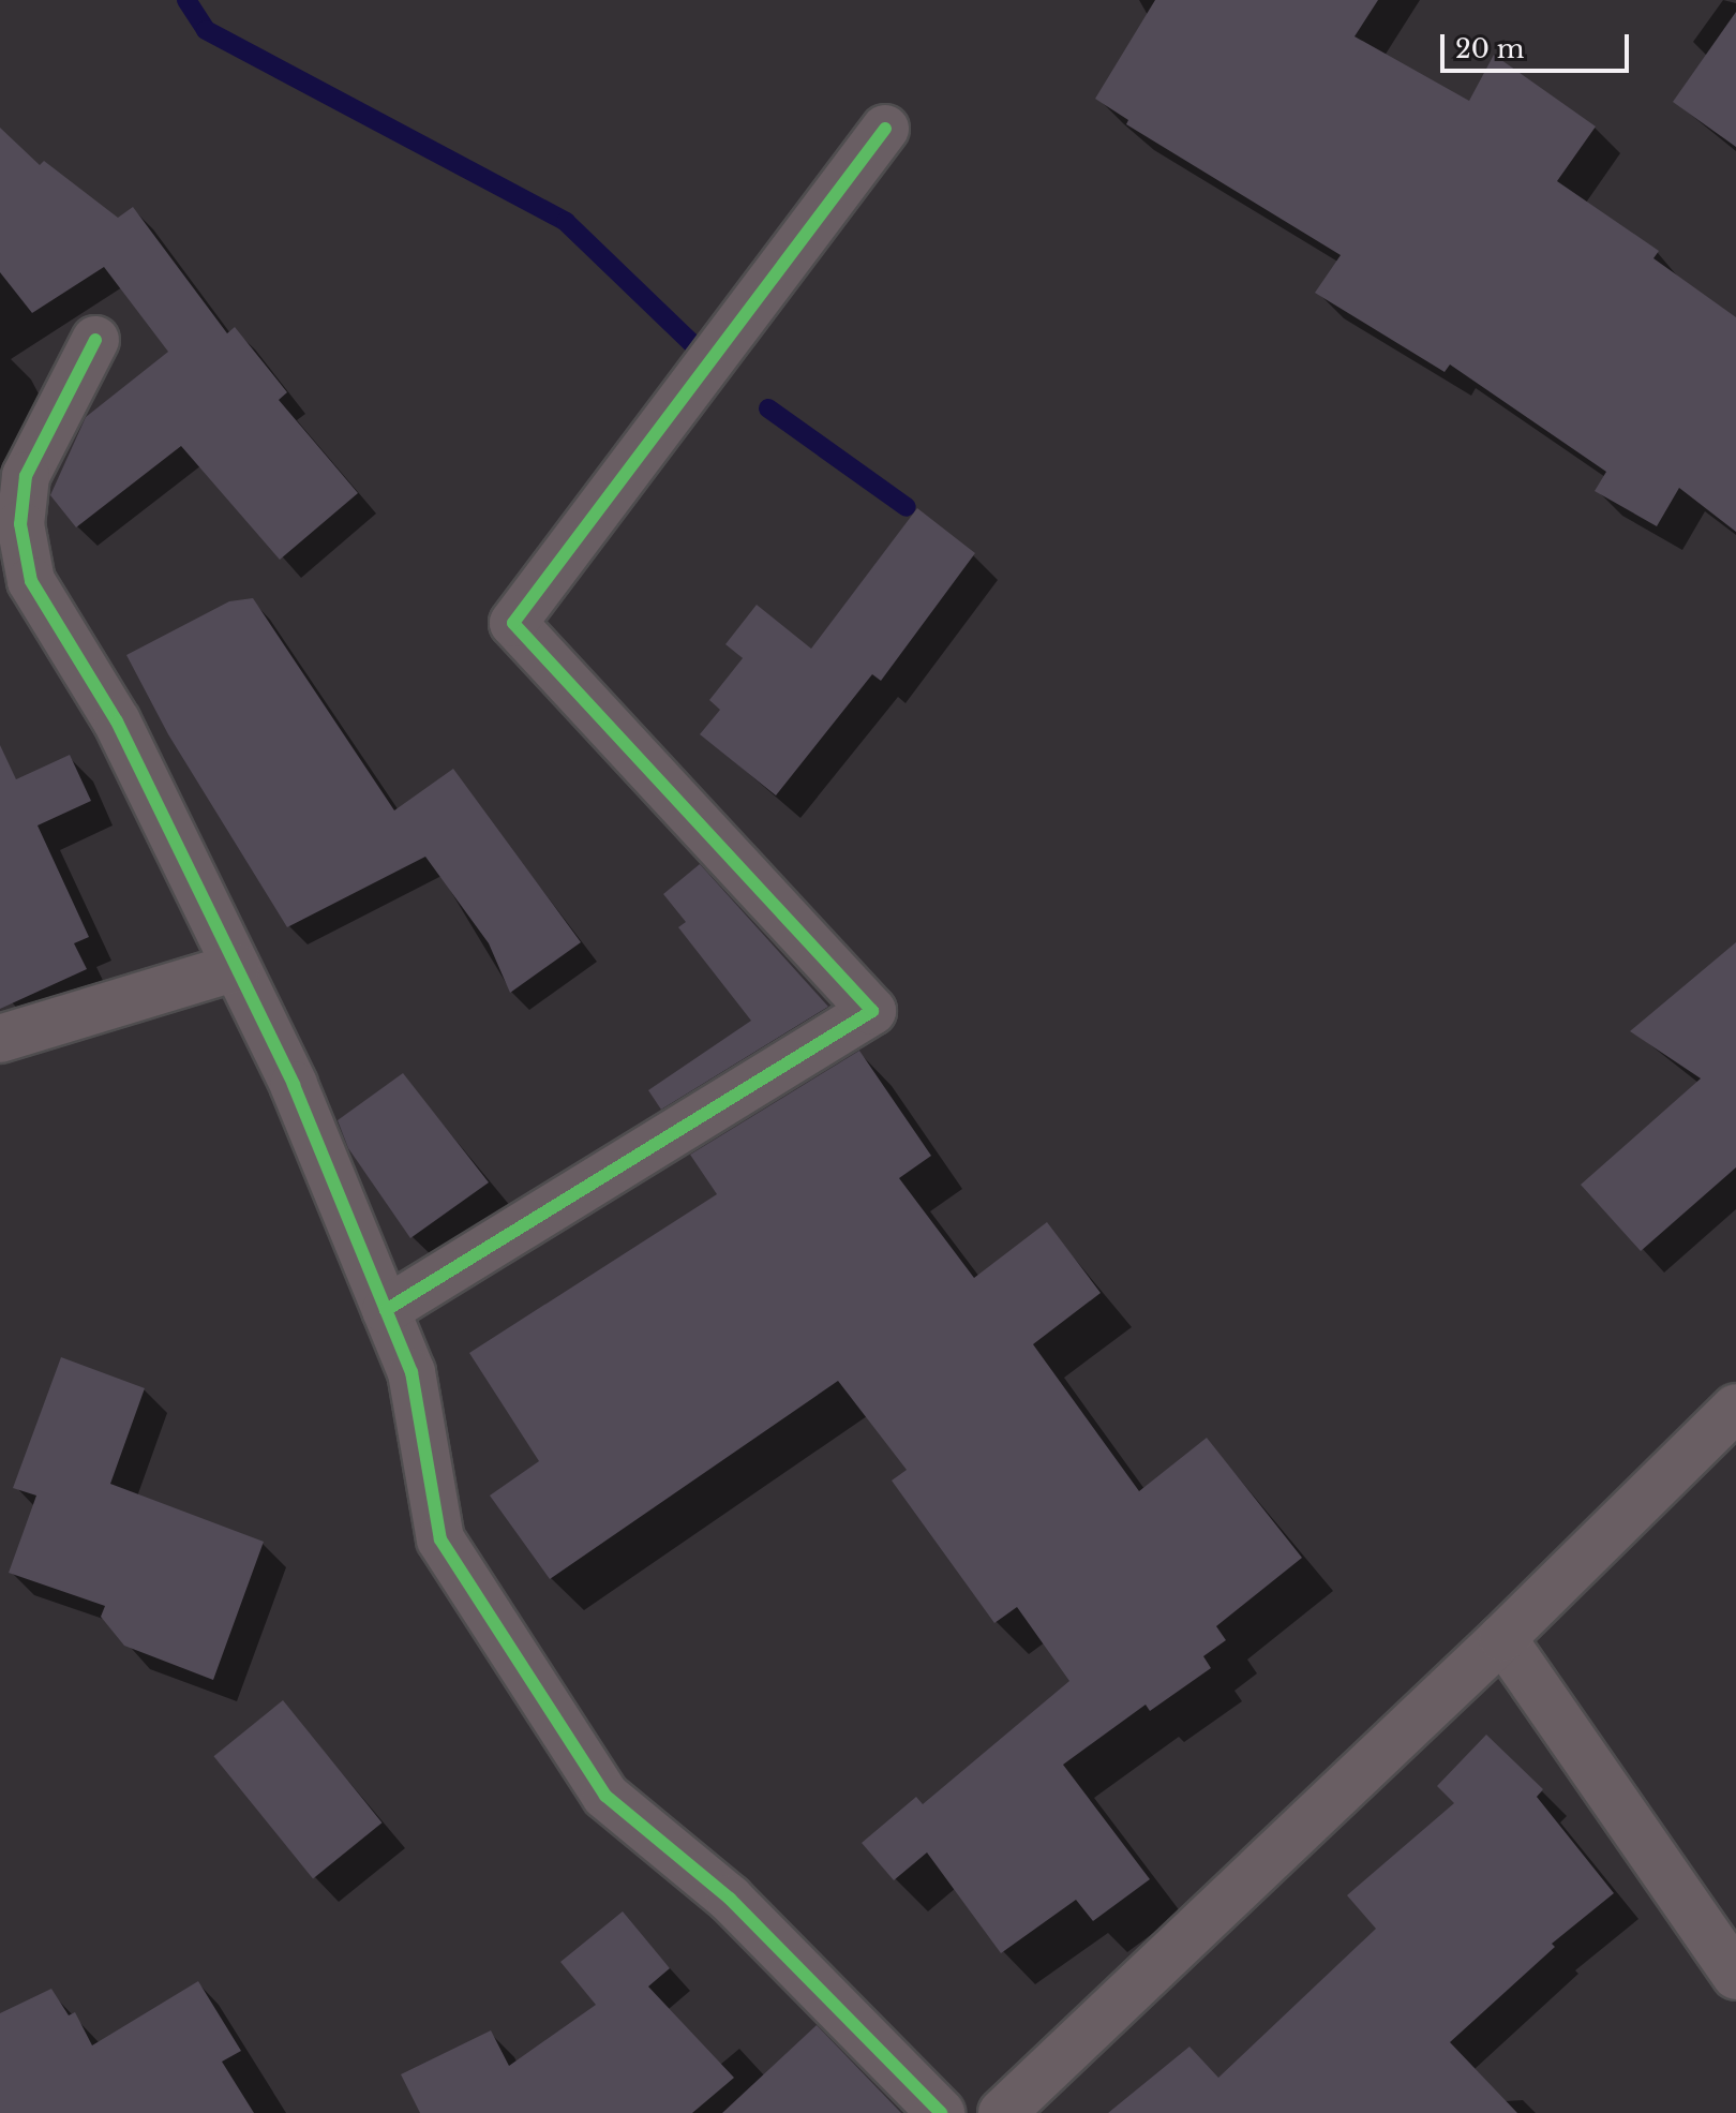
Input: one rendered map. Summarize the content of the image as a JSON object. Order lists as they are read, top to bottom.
{
  "scale_bar": "20 m"
}
